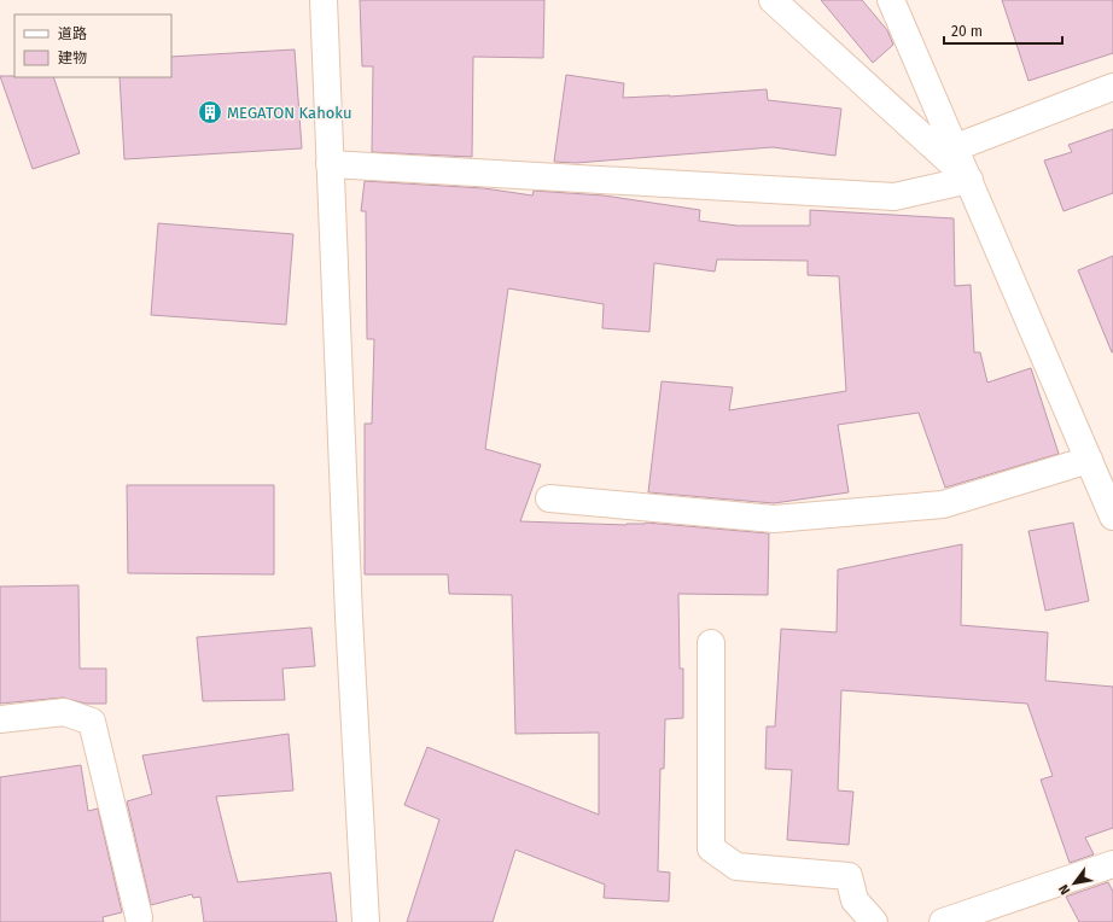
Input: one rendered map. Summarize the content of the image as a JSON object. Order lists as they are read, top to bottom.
{
  "places": {
    "building": ["MEGATON Kahoku"]
  },
  "legend": ["道路", "建物"],
  "scale_bar": "20 m",
  "north": "bottom left"
}
